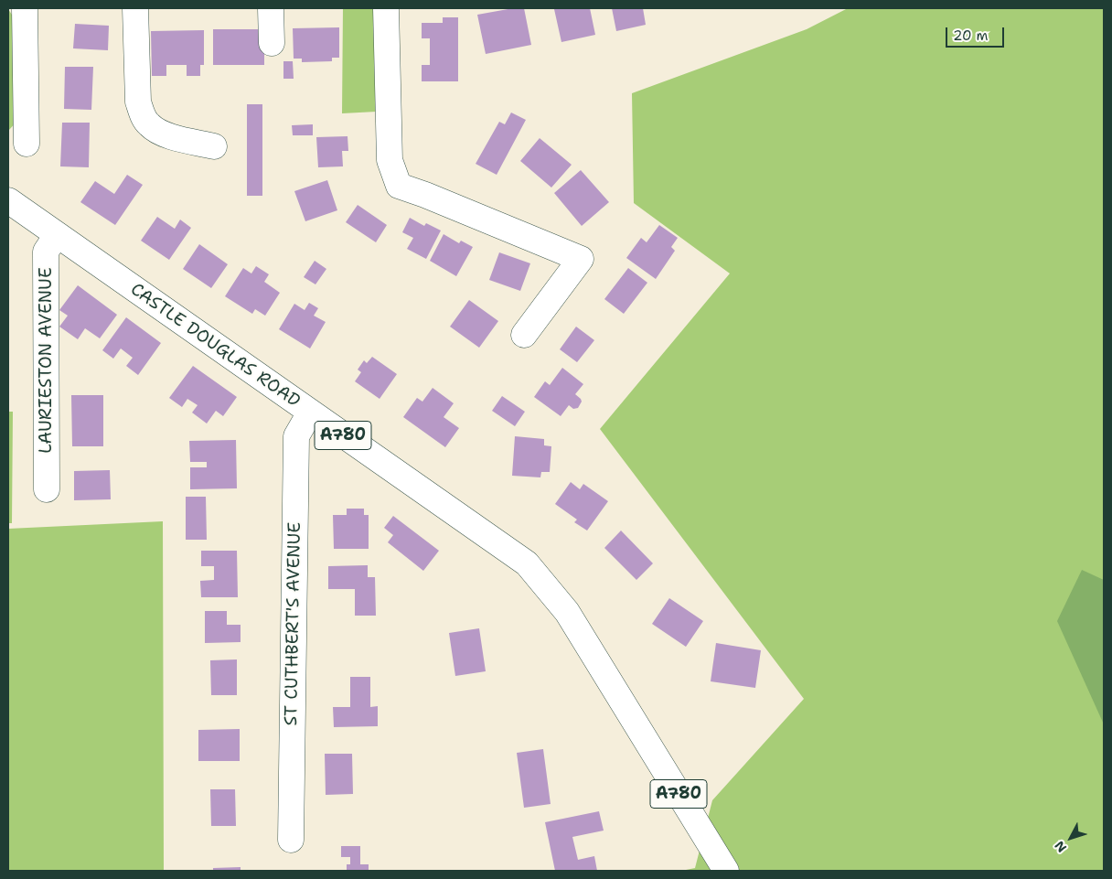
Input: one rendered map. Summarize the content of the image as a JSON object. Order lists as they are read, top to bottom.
{
  "streets": {
    "street": [
      "CASTLE DOUGLAS ROAD",
      "LAURIESTON AVENUE",
      "A780",
      "ST CUTHBERT'S AVENUE"
    ]
  },
  "crossings": [
    ["CASTLE DOUGLAS ROAD", "LAURIESTON AVENUE"],
    ["CASTLE DOUGLAS ROAD", "ST CUTHBERT'S AVENUE"]
  ],
  "scale_bar": "20 m",
  "north": "bottom left"
}
